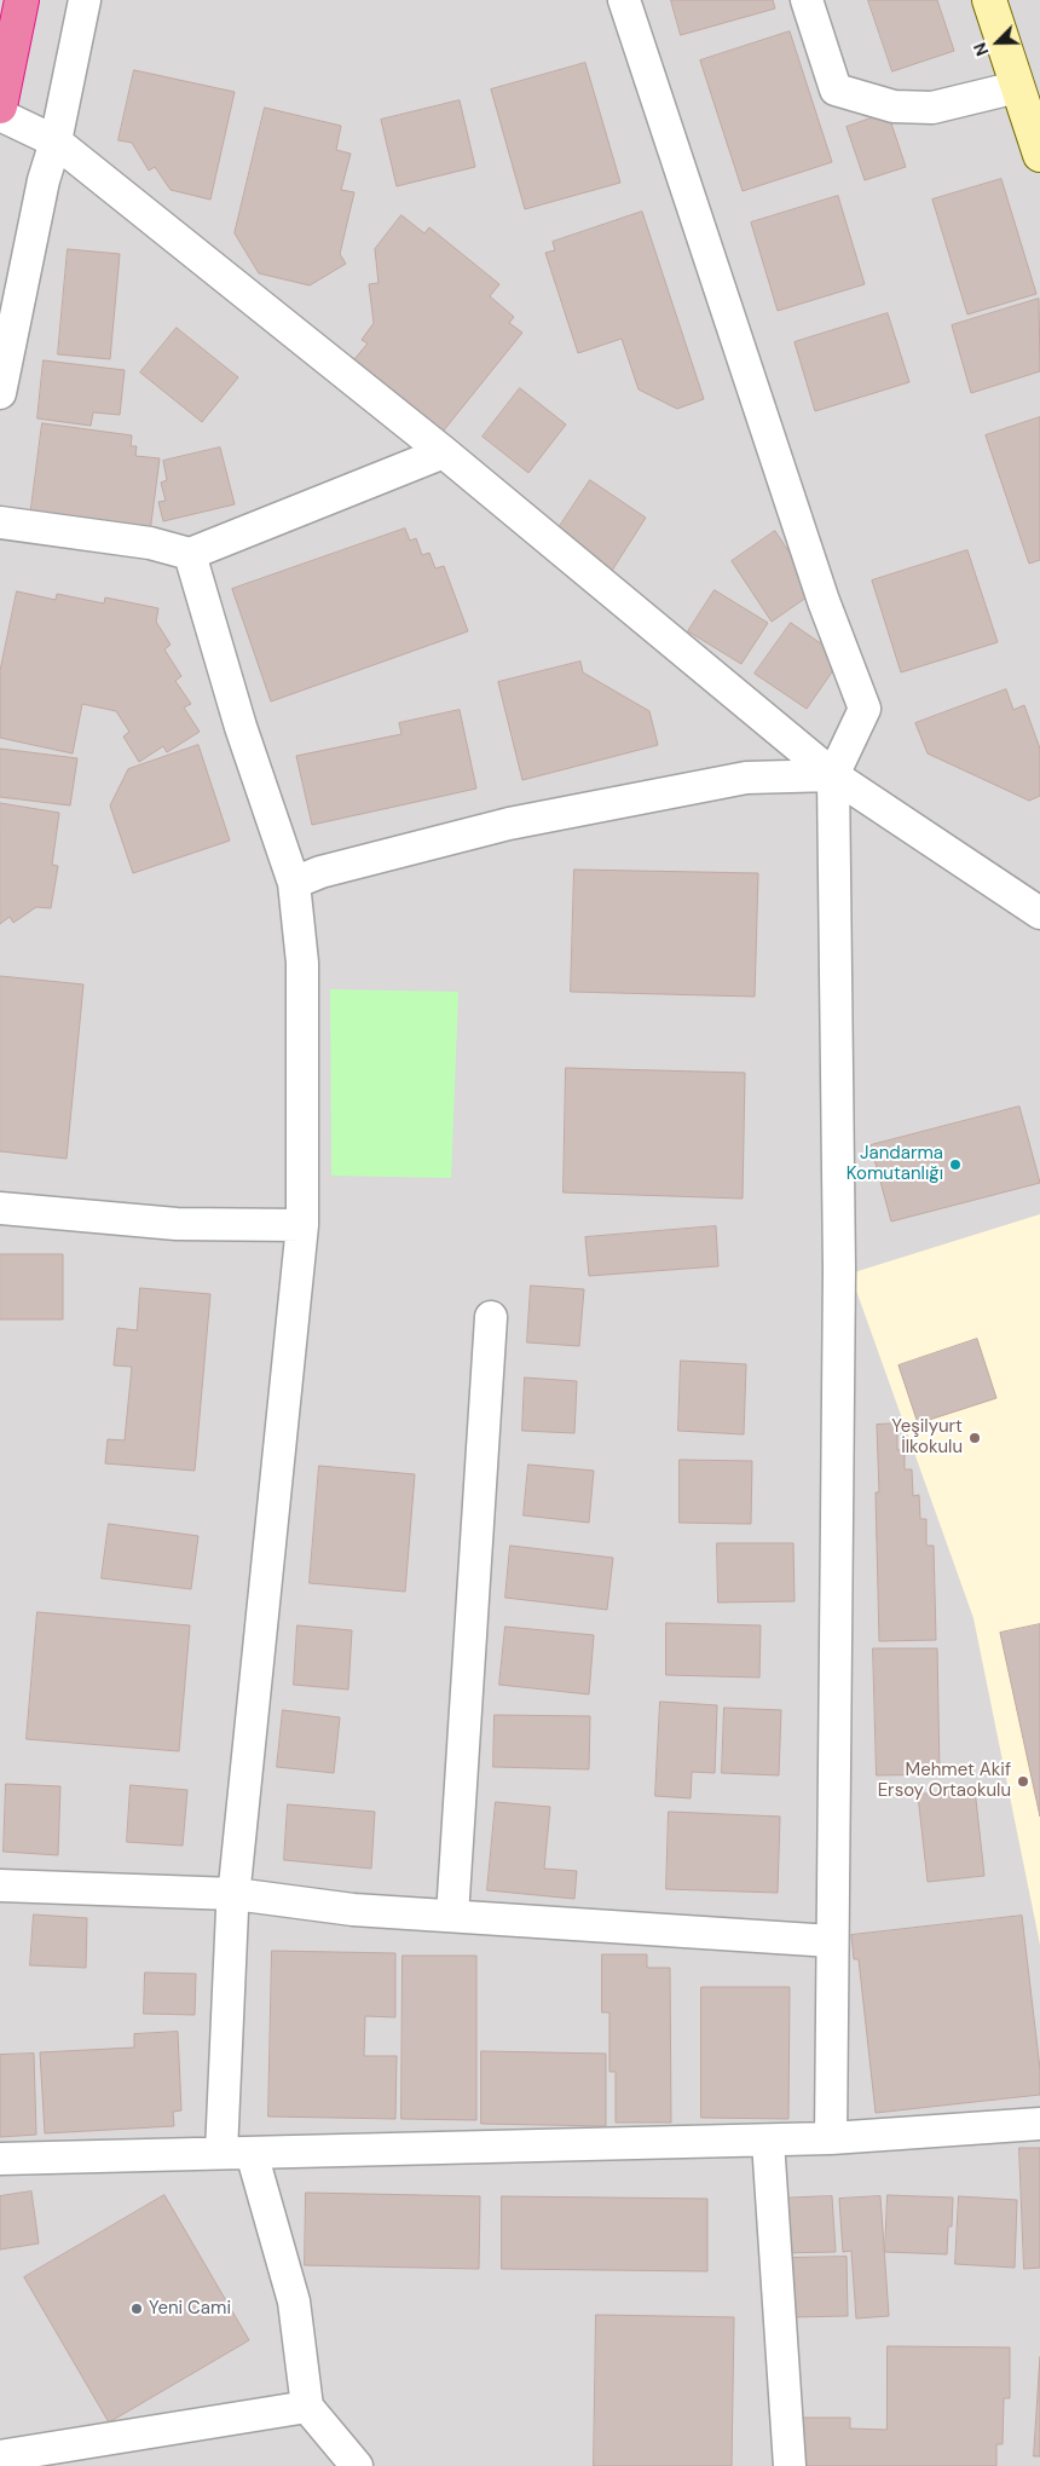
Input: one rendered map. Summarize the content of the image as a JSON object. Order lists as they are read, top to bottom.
{
  "places": [
    "Jandarma Komutanlığı",
    "Yeşilyurt İlkokulu",
    "Mehmet Akif Ersoy Ortaokulu",
    "Yeni Cami"
  ],
  "north": "bottom left"
}
